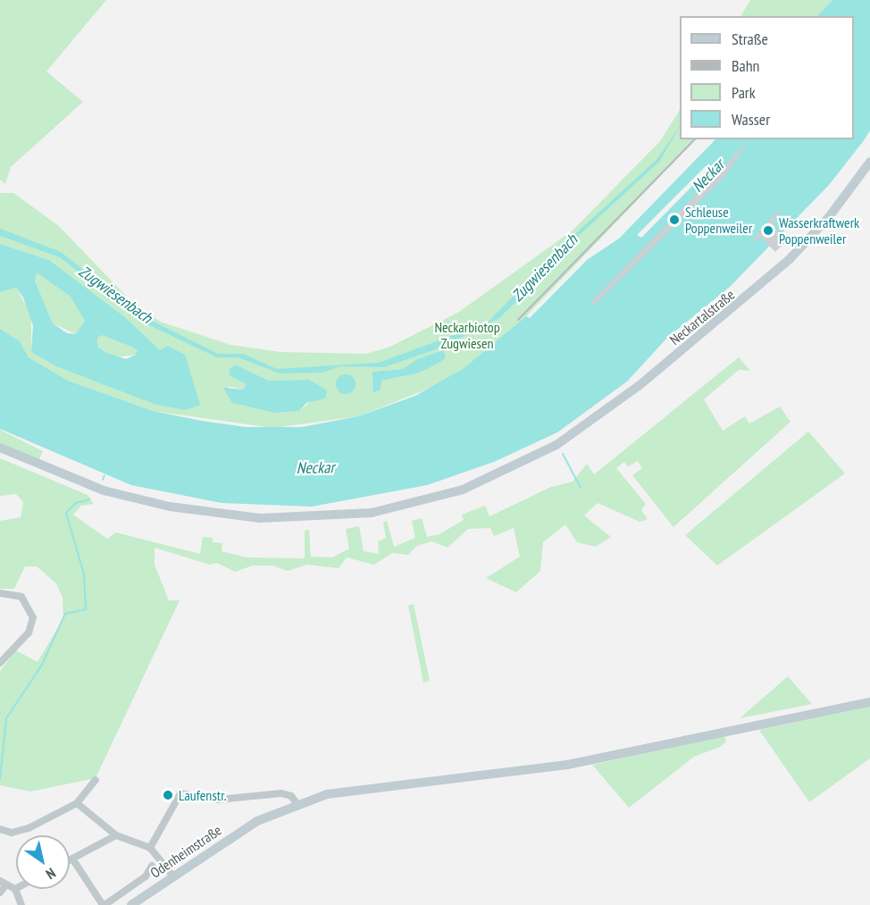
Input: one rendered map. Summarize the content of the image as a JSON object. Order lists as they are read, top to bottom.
{
  "streets": {
    "main road": ["Neckartalstraße", "Odenheimstraße"]
  },
  "water": ["Neckar", "Zugwiesenbach"],
  "parks": ["Neckarbiotop Zugwiesen"],
  "places": ["Schleuse Poppenweiler", "Wasserkraftwerk Poppenweiler", "Laufenstr."],
  "legend": [
    "Straße",
    "Bahn",
    "Park",
    "Wasser"
  ],
  "north": "bottom right"
}
